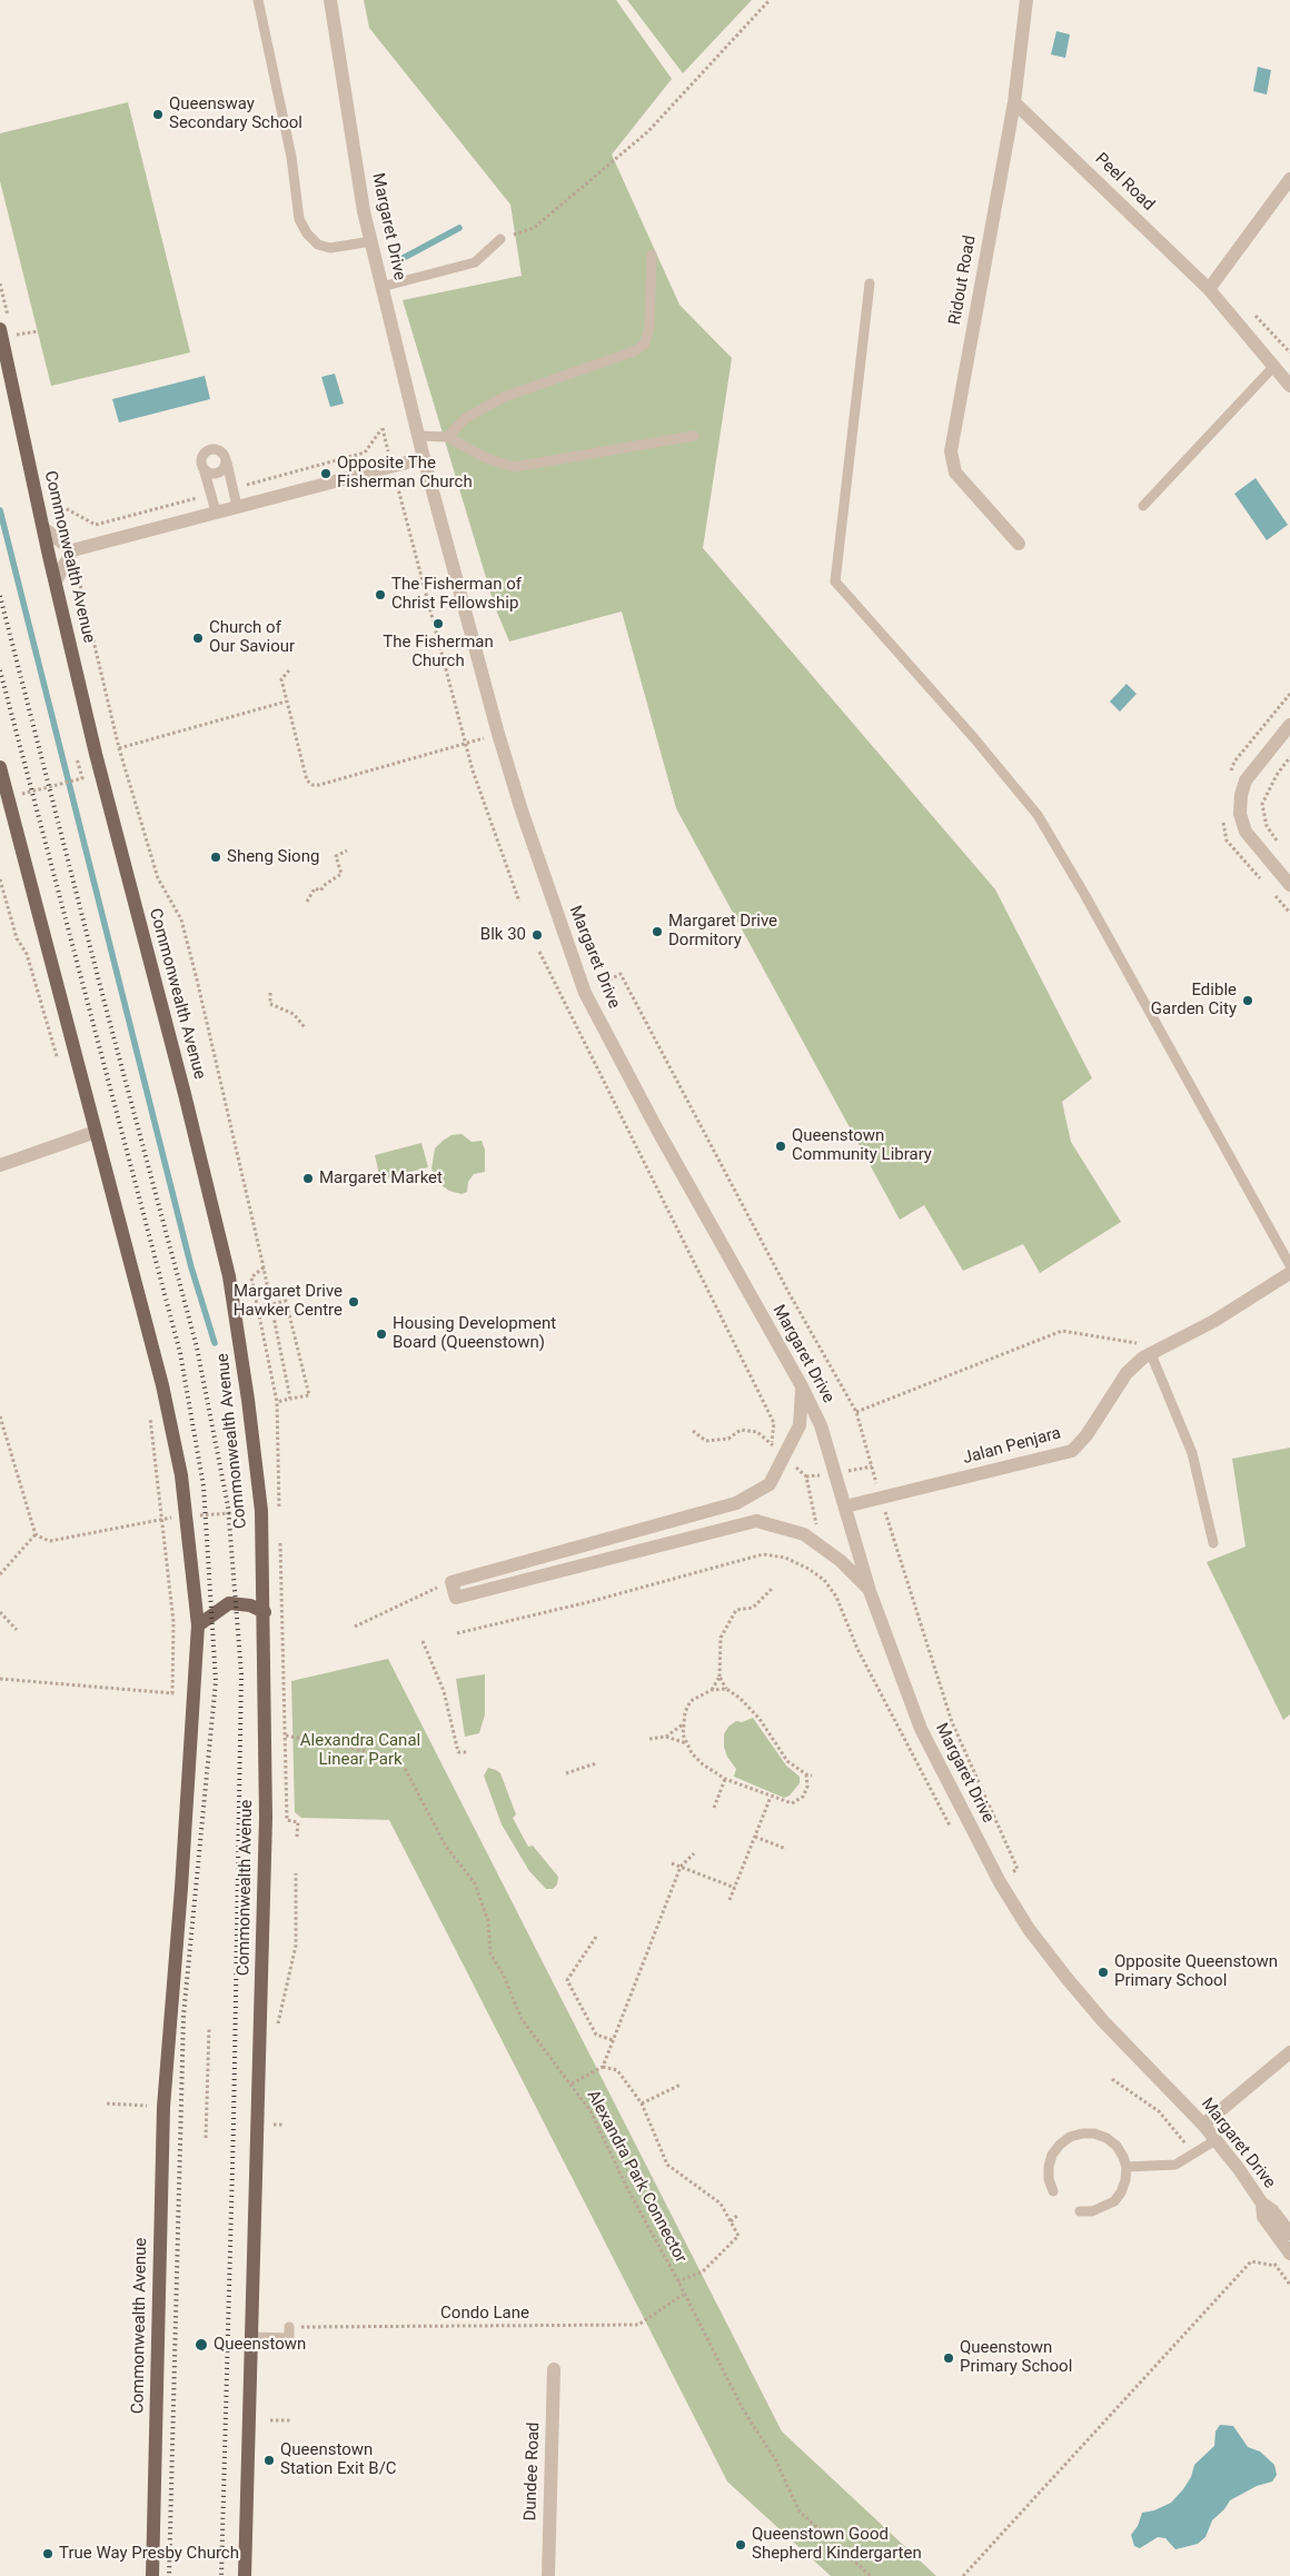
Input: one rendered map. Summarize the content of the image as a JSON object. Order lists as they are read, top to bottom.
{
  "streets": {
    "main road": ["Commonwealth Avenue"],
    "street": [
      "Peel Road",
      "Margaret Drive",
      "Ridout Road",
      "Jalan Penjara",
      "Dundee Road"
    ],
    "path": ["Alexandra Park Connector", "Condo Lane"]
  },
  "crossings": [
    ["Peel Road", "Ridout Road"],
    ["Margaret Drive", "Jalan Penjara"],
    ["Alexandra Park Connector", "Condo Lane"]
  ],
  "parks": ["Alexandra Canal Linear Park"],
  "places": [
    "Queensway Secondary School",
    "Opposite The Fisherman Church",
    "The Fisherman of Christ Fellowship",
    "The Fisherman Church",
    "Church of Our Saviour",
    "Sheng Siong",
    "Margaret Drive Dormitory",
    "Blk 30",
    "Edible Garden City",
    "Queenstown Community Library",
    "Margaret Market",
    "Margaret Drive Hawker Centre",
    "Housing Development Board (Queenstown)",
    "Opposite Queenstown Primary School",
    "Queenstown",
    "Queenstown Primary School",
    "Queenstown Station Exit B/C",
    "Queenstown Good Shepherd Kindergarten",
    "True Way Presby Church"
  ]
}
